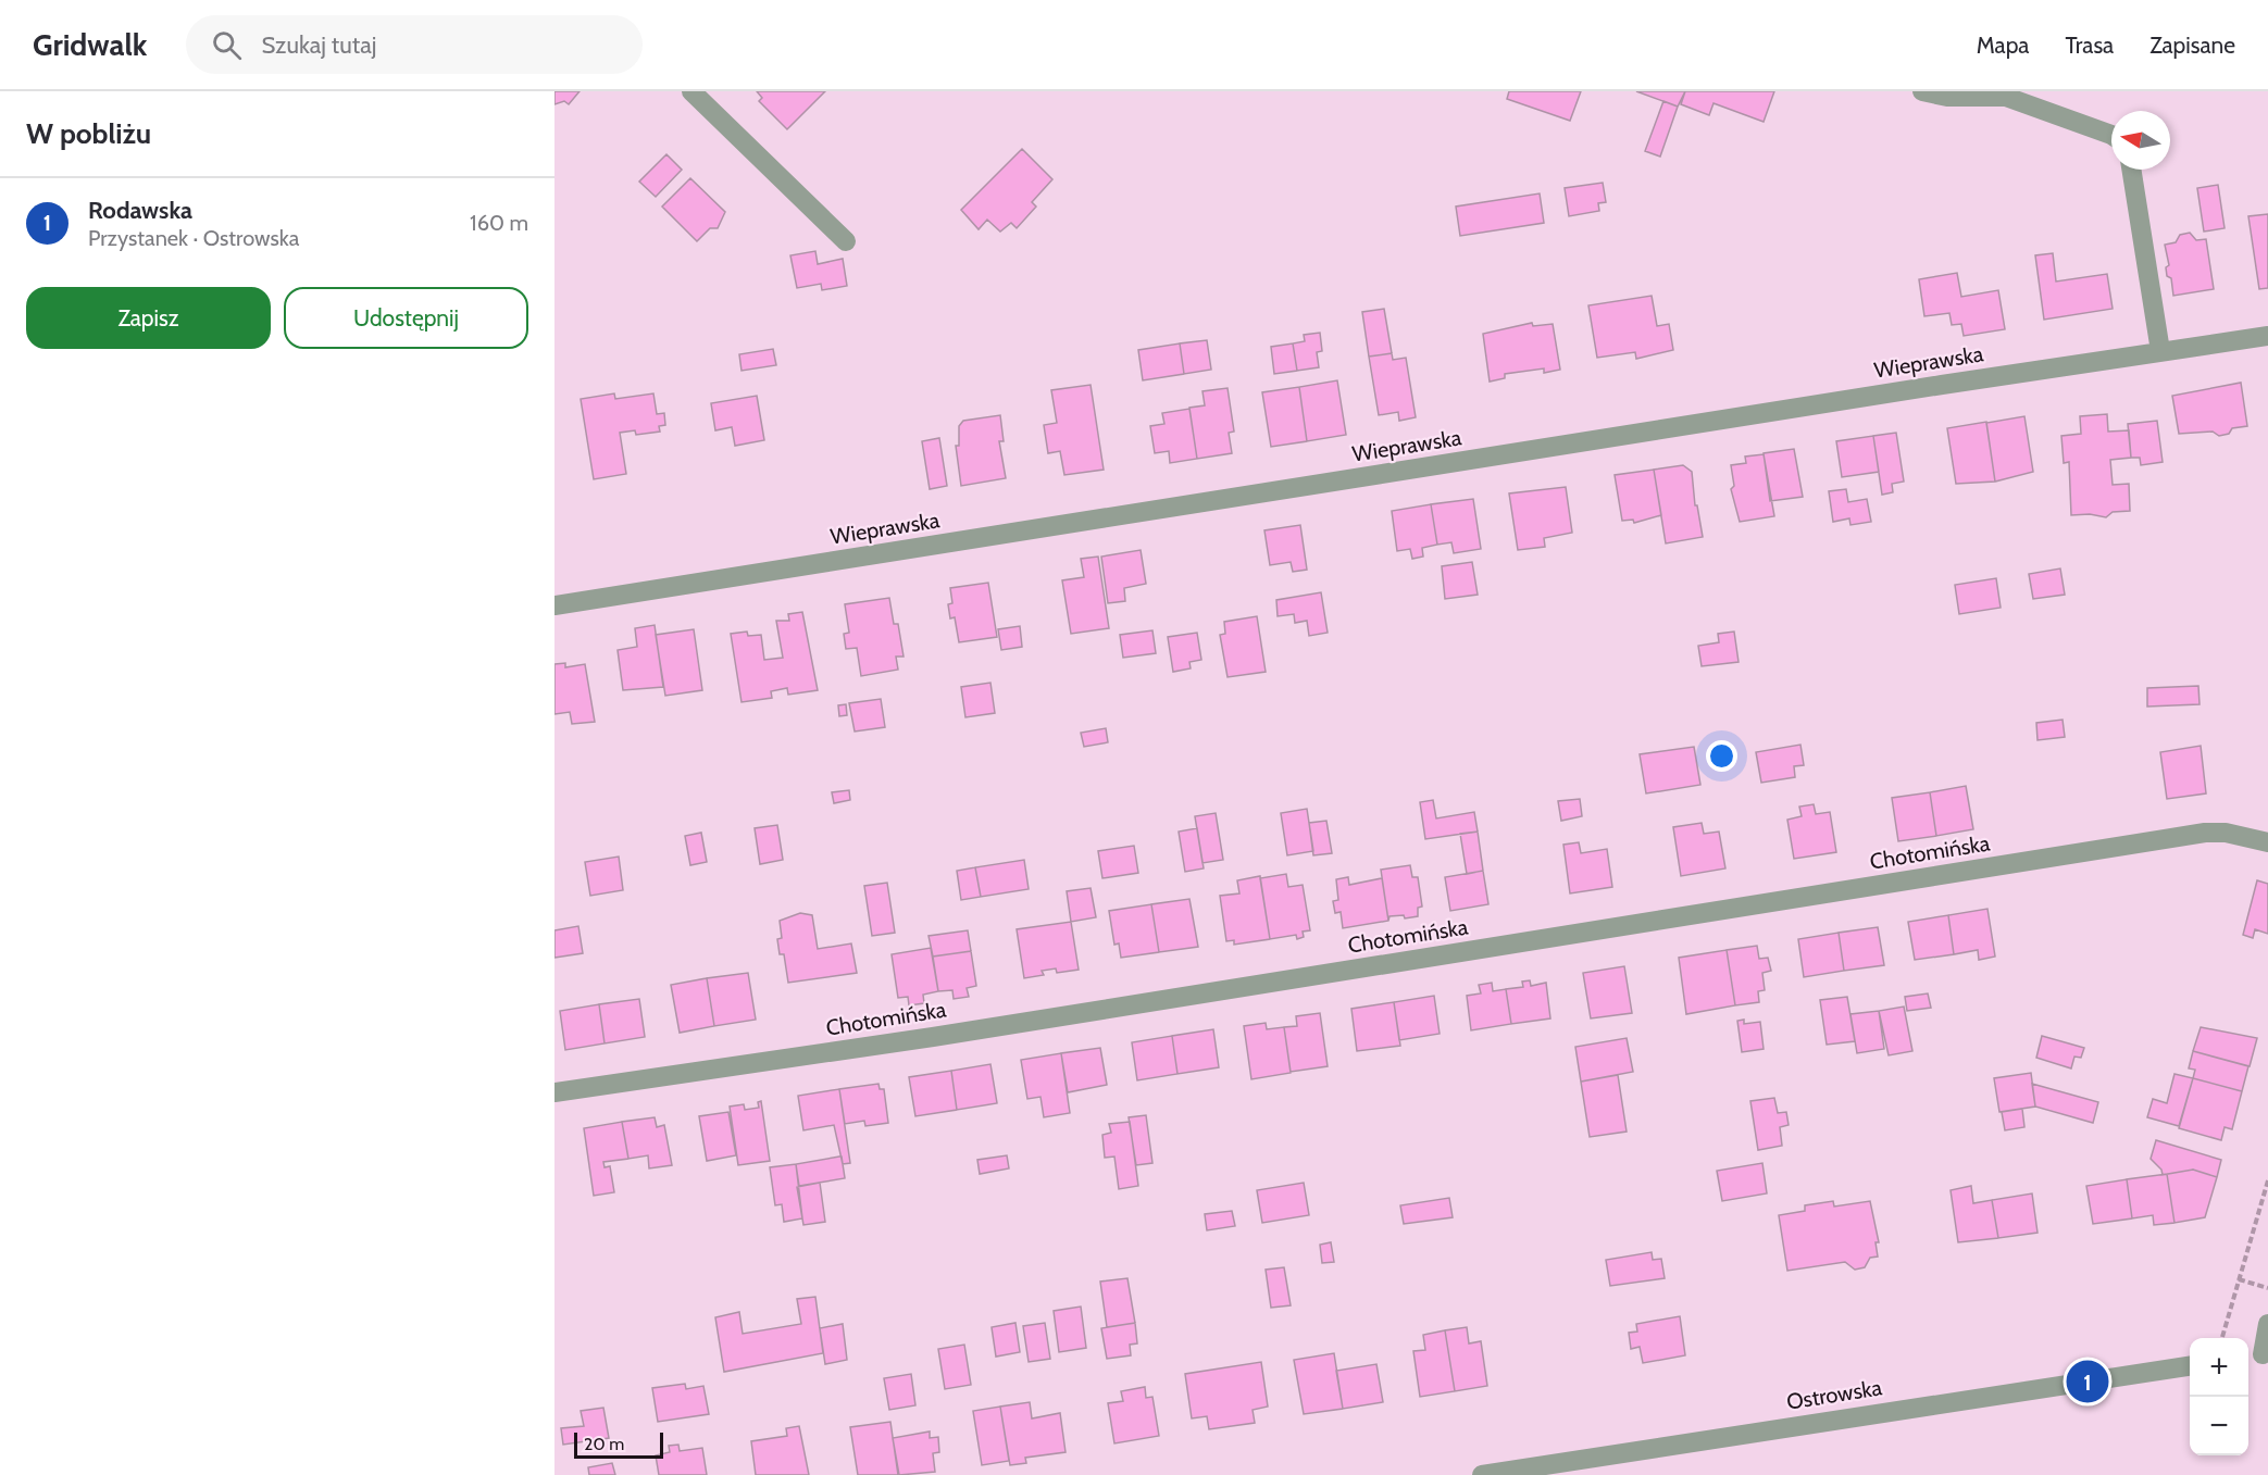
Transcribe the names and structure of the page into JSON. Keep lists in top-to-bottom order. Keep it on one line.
{"streets":{"street":["Wieprawska","Chotomińska","Ostrowska"]},"scale_bar":"20 m","north":"left","page":{"header":"Gridwalk","search":"Szukaj tutaj","nav":["Mapa","Trasa","Zapisane"],"heading":"W pobliżu","list":[{"mark":"1","name":"Rodawska","note":"Przystanek · Ostrowska","value":"160 m"}],"buttons":["Zapisz","Udostępnij"],"map_buttons":["+","−"],"pins":"1","scale":"20 m"}}
